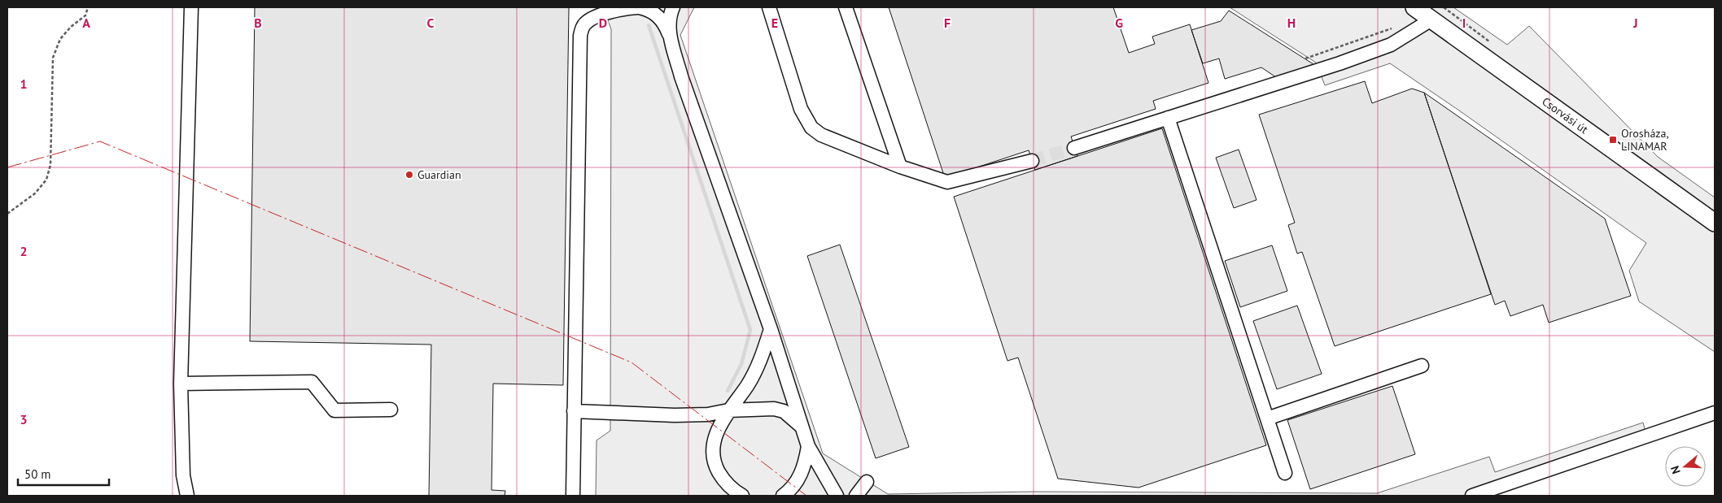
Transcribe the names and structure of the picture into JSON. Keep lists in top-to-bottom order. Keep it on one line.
{"streets":{"main road":["Csorvási út"]},"places":{"transit":["Orosháza, LINAMAR"],"other":["Guardian"]},"scale_bar":"50 m","north":"left","grid":{"columns":["A","B","C","D","E","F","G","H","I","J"],"rows":["1","2","3"]}}
